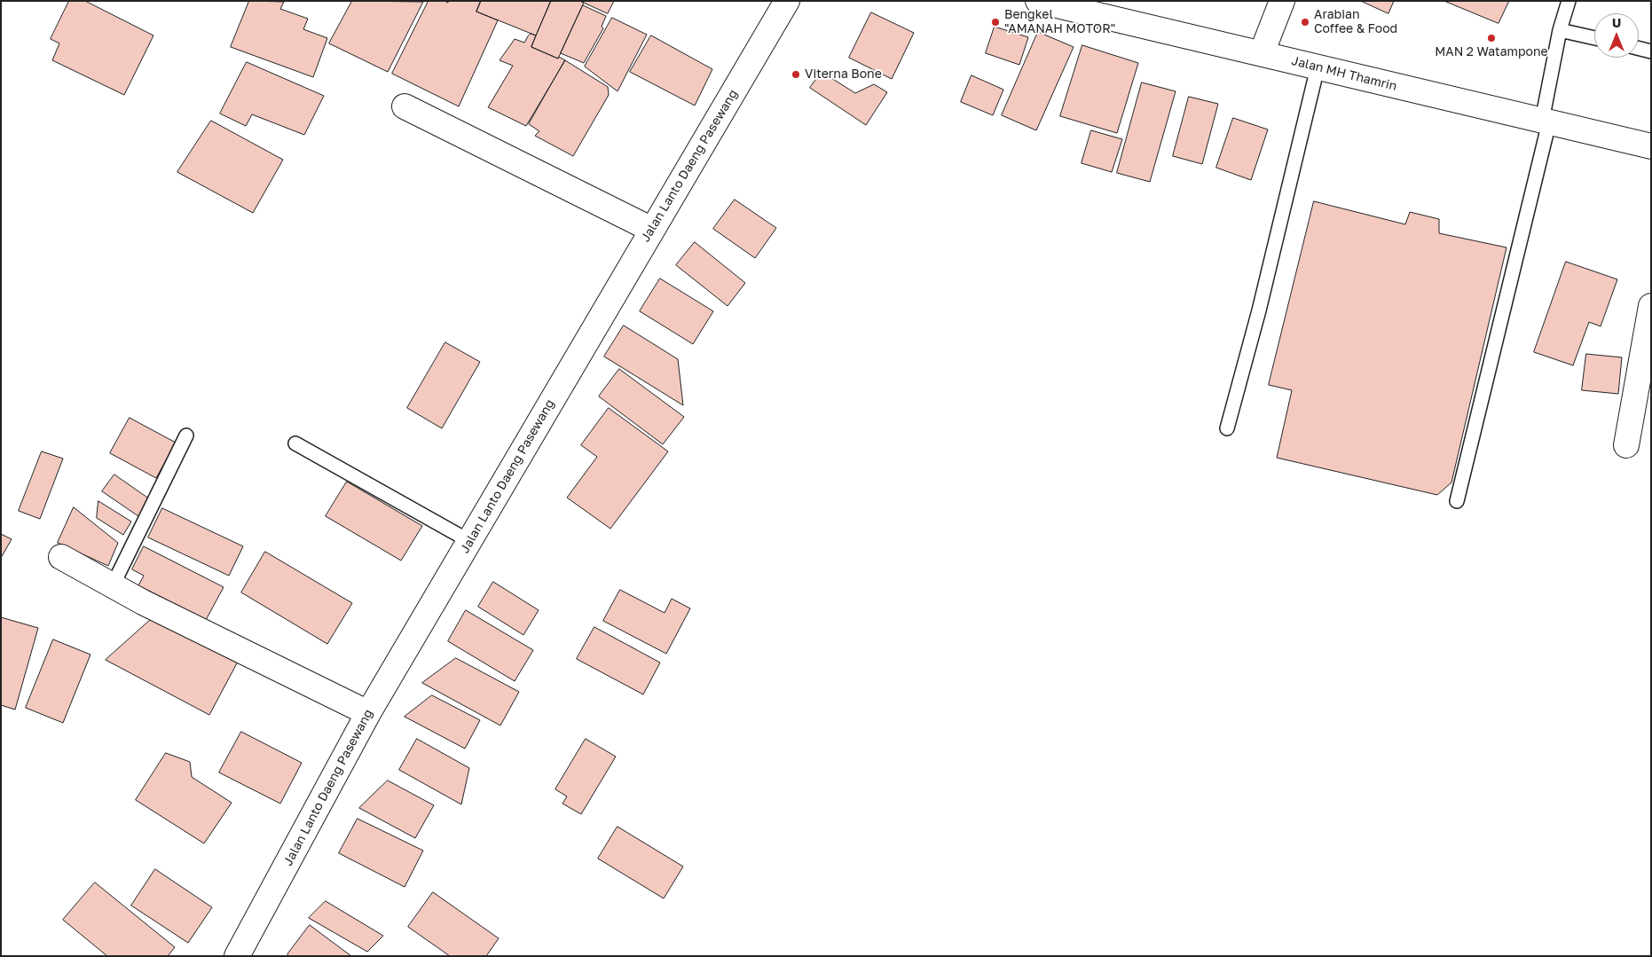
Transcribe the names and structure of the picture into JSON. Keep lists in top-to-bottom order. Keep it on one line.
{"streets":{"street":["Jalan MH Thamrin","Jalan Lanto Daeng Pasewang"]},"places":["Bengkel \"AMANAH MOTOR\"","Arabian Coffee & Food","MAN 2 Watampone","Viterna Bone"],"north":"top"}
